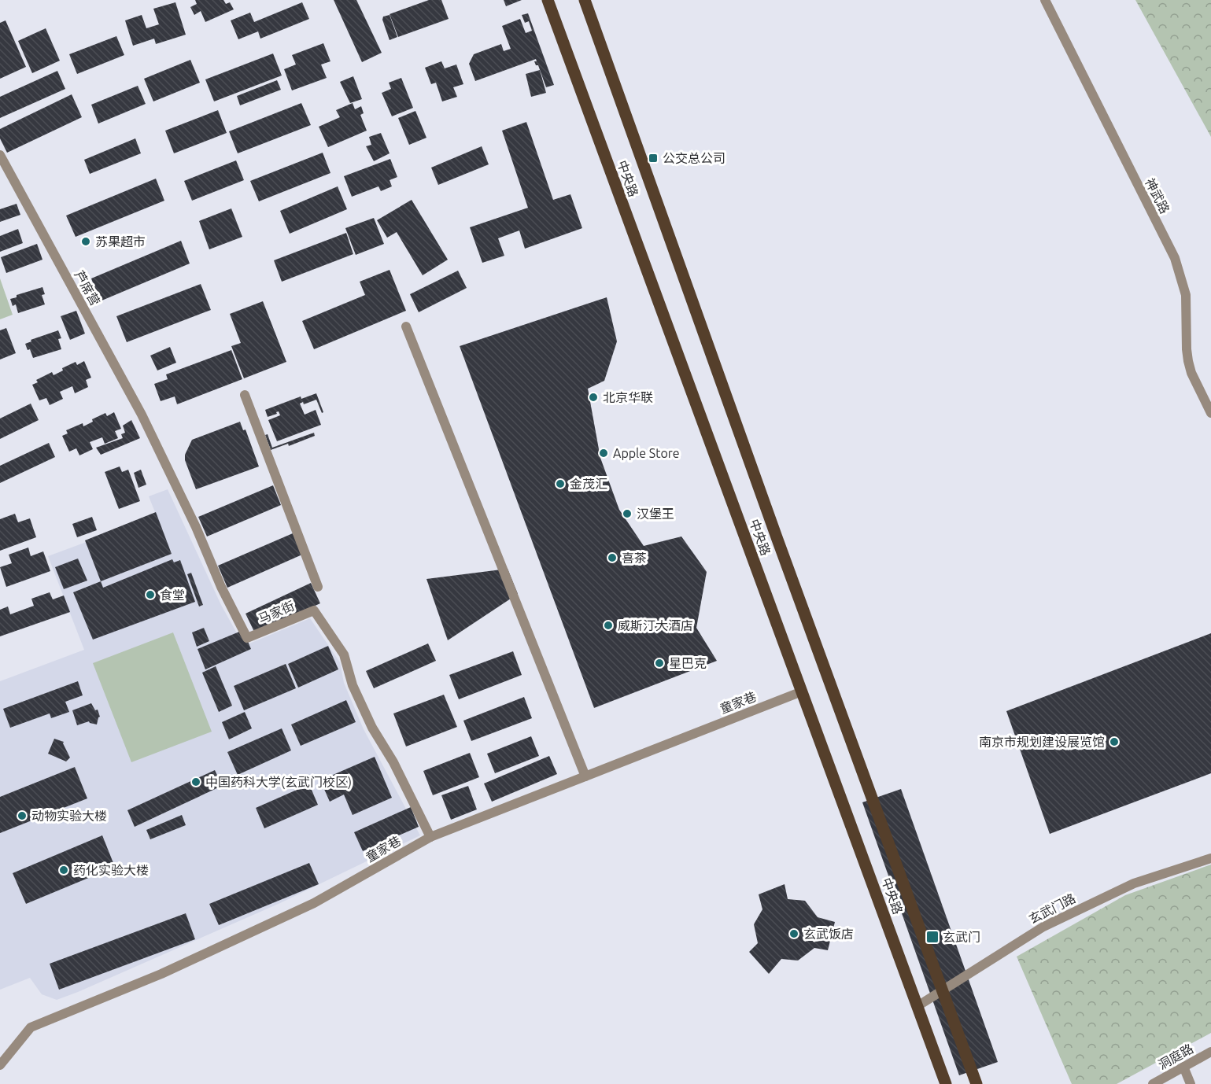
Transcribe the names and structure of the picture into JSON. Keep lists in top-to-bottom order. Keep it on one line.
{"streets":{"main road":["中央路"],"street":["神武路","芦席营","马家街","童家巷","玄武门路","洞庭路"]},"crossings":[["中央路","童家巷"],["中央路","玄武门路"],["芦席营","马家街"],["马家街","童家巷"]],"places":{"transit":["公交总公司","玄武门"],"other":["苏果超市","北京华联","Apple Store","金茂汇","汉堡王","喜茶","食堂","威斯汀大酒店","星巴克","南京市规划建设展览馆","中国药科大学(玄武门校区)","动物实验大楼","药化实验大楼","玄武饭店"]}}
